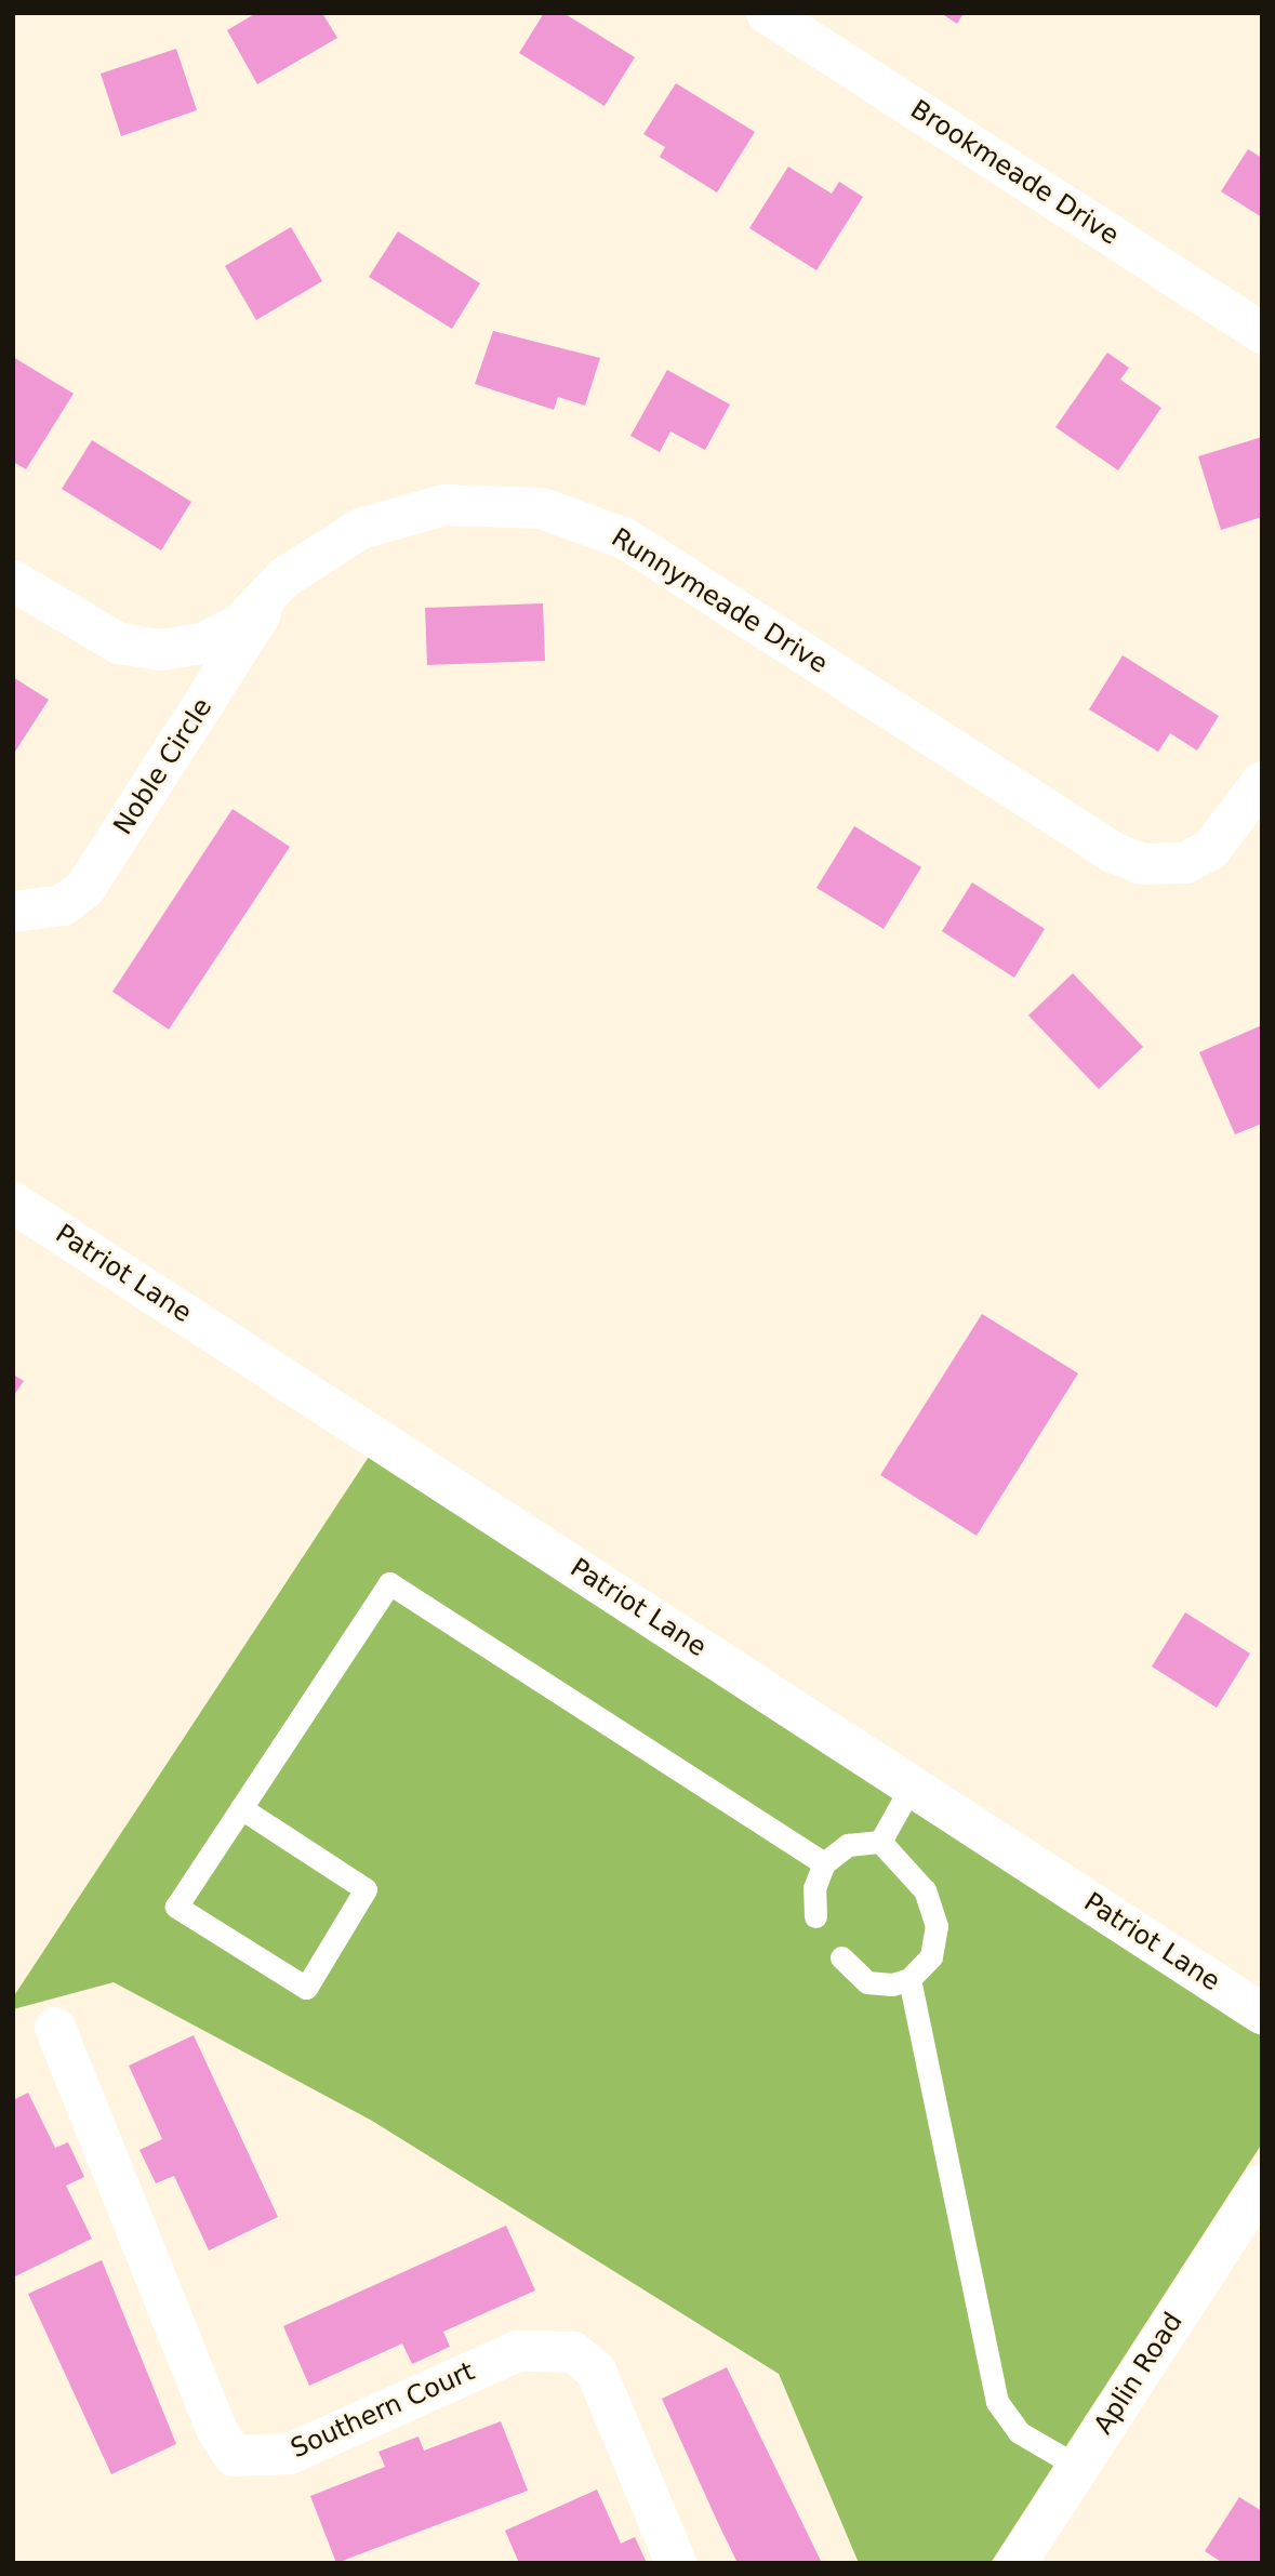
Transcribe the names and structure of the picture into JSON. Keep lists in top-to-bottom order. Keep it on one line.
{"streets":{"street":["Brookmeade Drive","Runnymeade Drive","Noble Circle","Patriot Lane","Aplin Road","Southern Court"]},"crossings":[["Runnymeade Drive","Noble Circle"]]}
